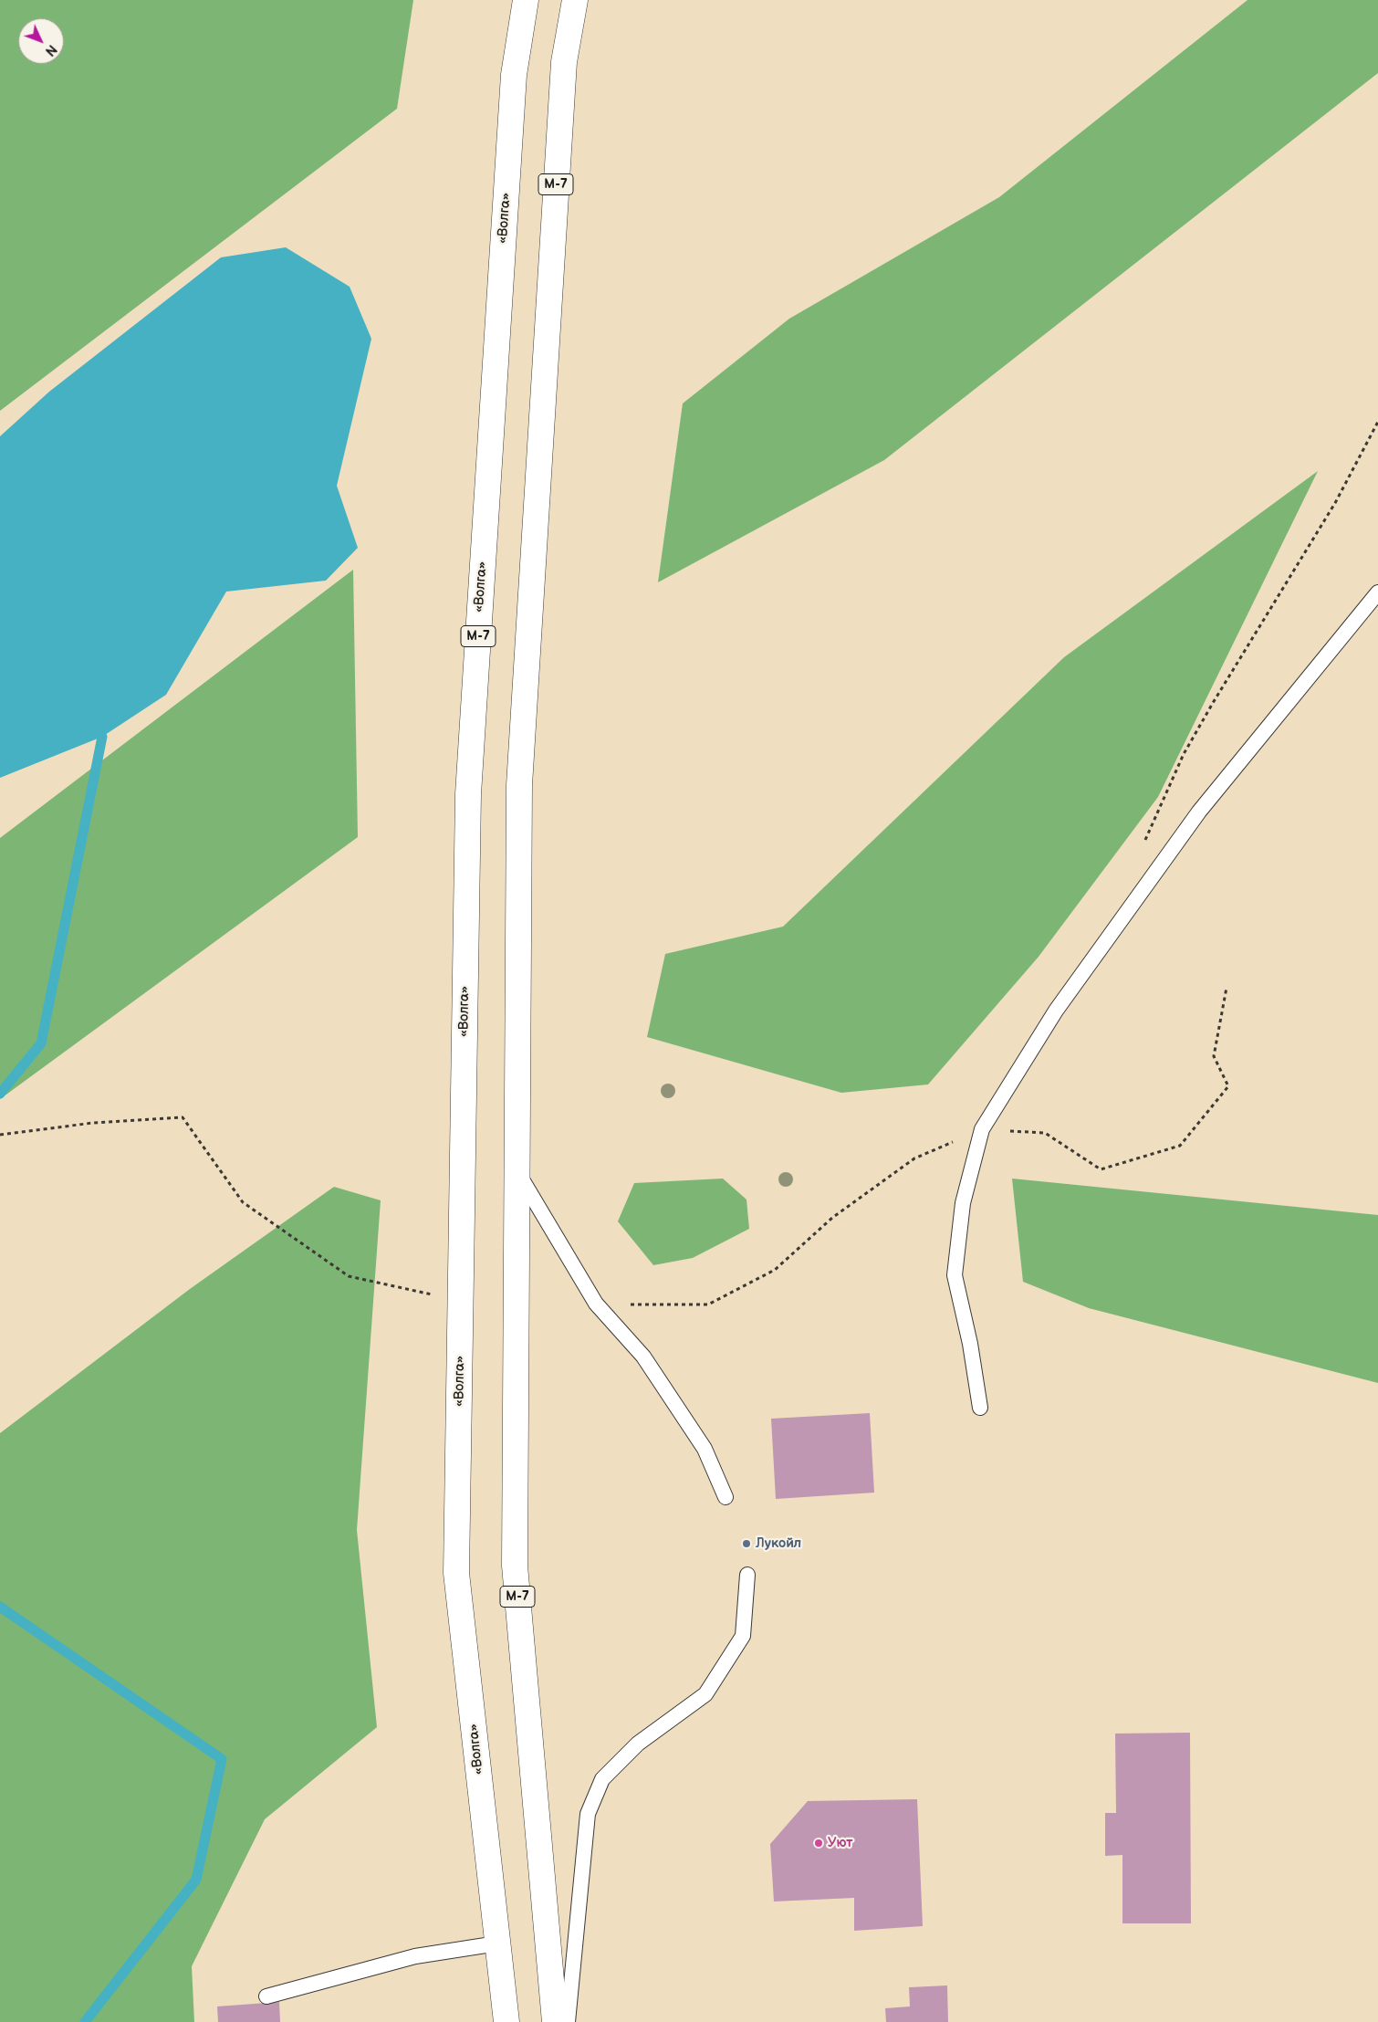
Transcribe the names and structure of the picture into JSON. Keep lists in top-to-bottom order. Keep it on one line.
{"streets":{"highway":["М-7","«Волга»"]},"places":["Лукойл","Уют"],"north":"bottom right"}
